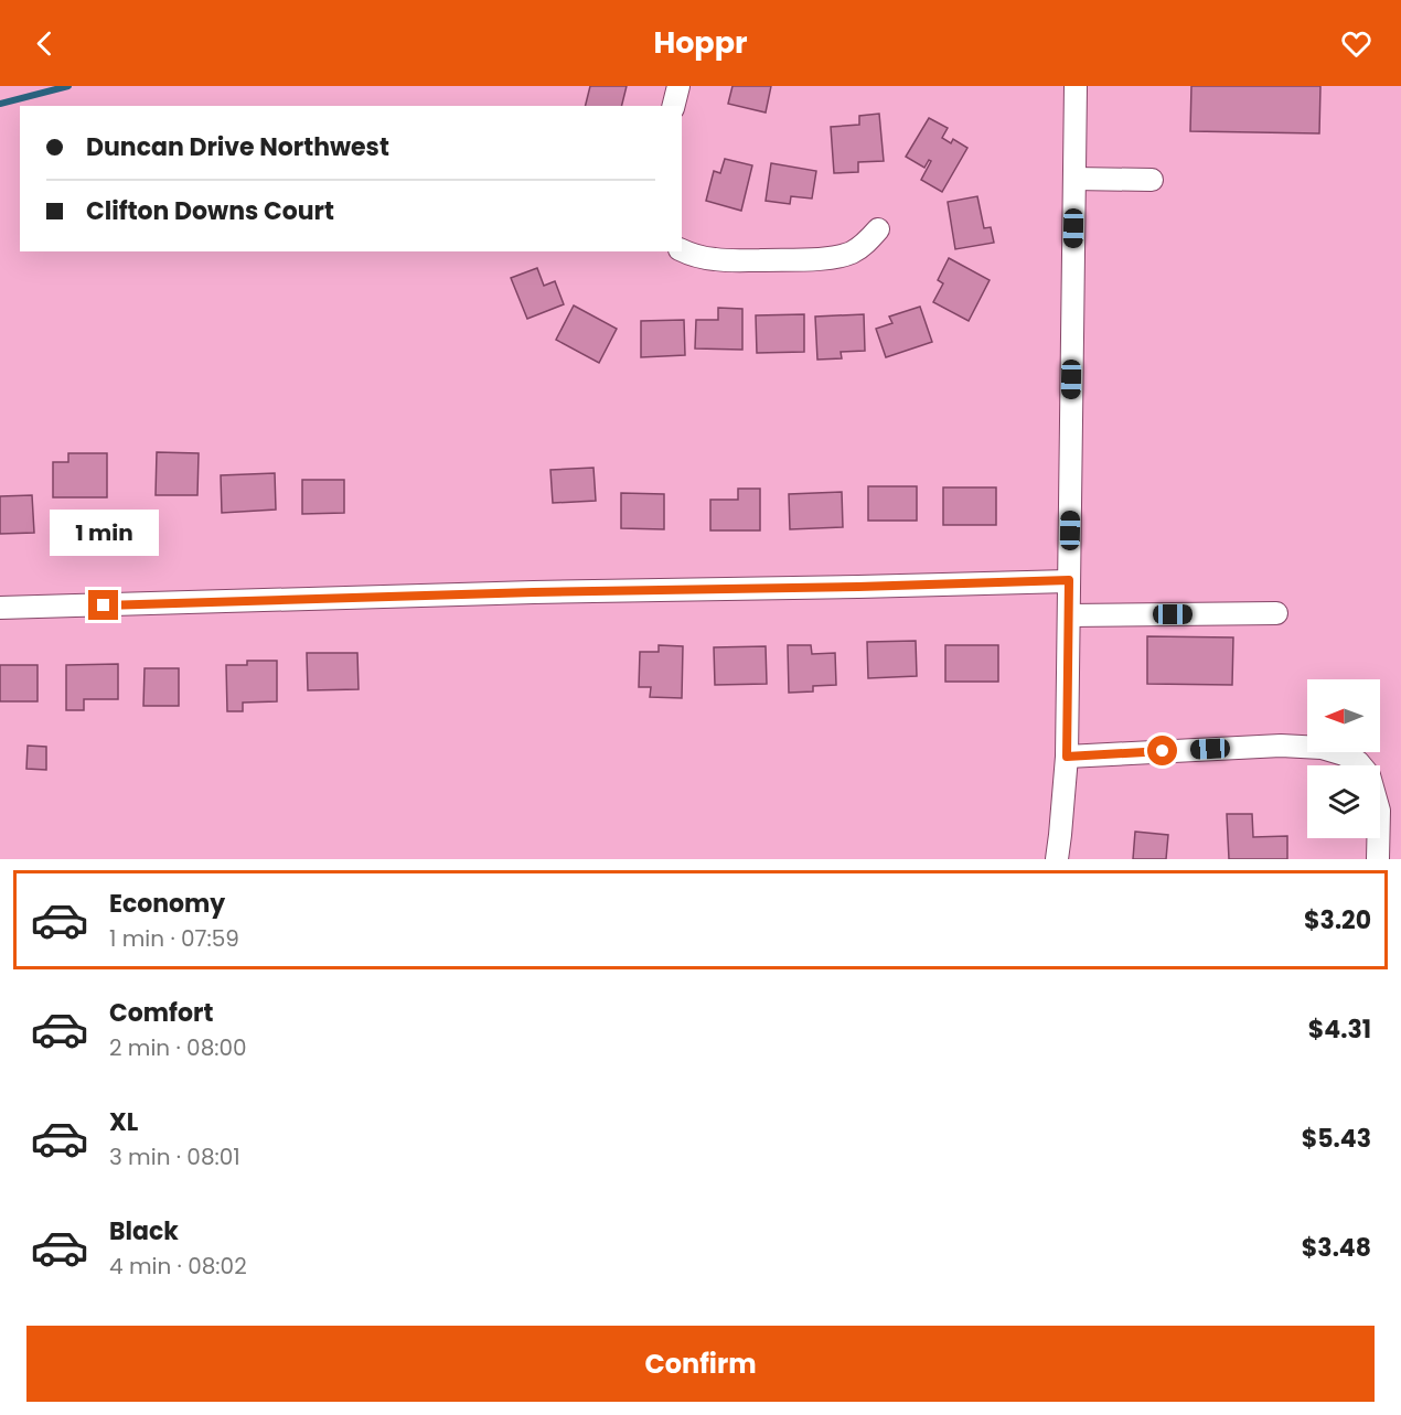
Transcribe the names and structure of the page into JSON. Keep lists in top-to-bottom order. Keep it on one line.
{"north":"left","page":{"header":"Hoppr","banner":["Duncan Drive Northwest","Clifton Downs Court"],"bubble":"1 min","list":[{"name":"Economy","note":"1 min · 07:59","value":"$3.20"},{"name":"Comfort","note":"2 min · 08:00","value":"$4.31"},{"name":"XL","note":"3 min · 08:01","value":"$5.43"},{"name":"Black","note":"4 min · 08:02","value":"$3.48"}],"buttons":"Confirm"}}
